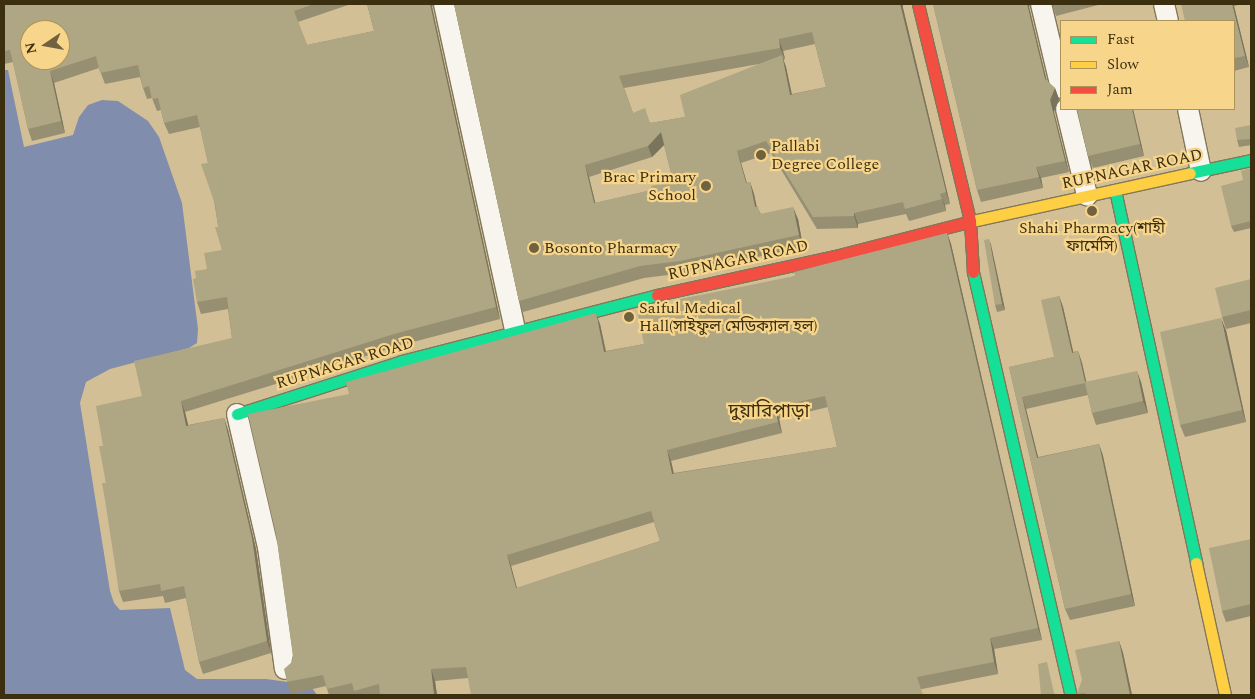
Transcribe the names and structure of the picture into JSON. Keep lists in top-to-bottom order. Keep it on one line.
{"streets":{"street":["RUPNAGAR ROAD"]},"districts":["দুয়ারিপাড়া"],"places":["Pallabi Degree College","Brac Primary School","Shahi Pharmacy(শাহী ফার্মেসি)","Bosonto Pharmacy","Saiful Medical Hall(সাইফুল মেডিক্যাল হল)"],"legend":["Fast","Slow","Jam"],"north":"left"}
